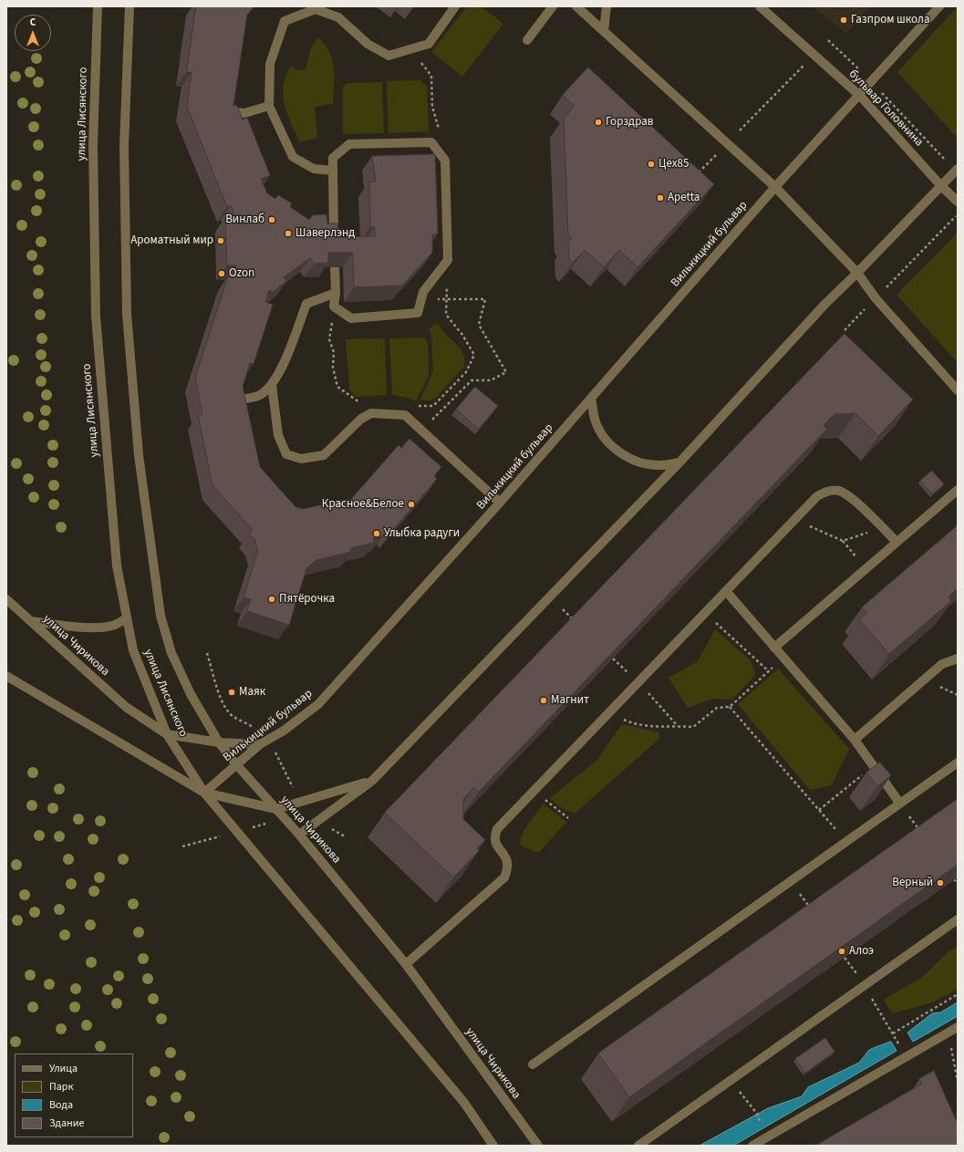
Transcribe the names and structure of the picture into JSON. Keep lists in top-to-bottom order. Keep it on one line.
{"streets":{"street":["бульвар Головнина","улица Лисянского","Вилькицкий бульвар","улица Чирикова"]},"crossings":[["бульвар Головнина","Вилькицкий бульвар"],["улица Лисянского","Вилькицкий бульвар"],["улица Лисянского","улица Чирикова"],["Вилькицкий бульвар","улица Чирикова"]],"places":["Газпром школа","Горздрав","Цех85","Apetta","Винлаб","Шаверлэнд","Ароматный мир","Ozon","Красное&Белое","Улыбка радуги","Пятёрочка","Маяк","Магнит","Верный","Алоэ"],"legend":["Улица","Парк","Вода","Здание"],"north":"top"}
